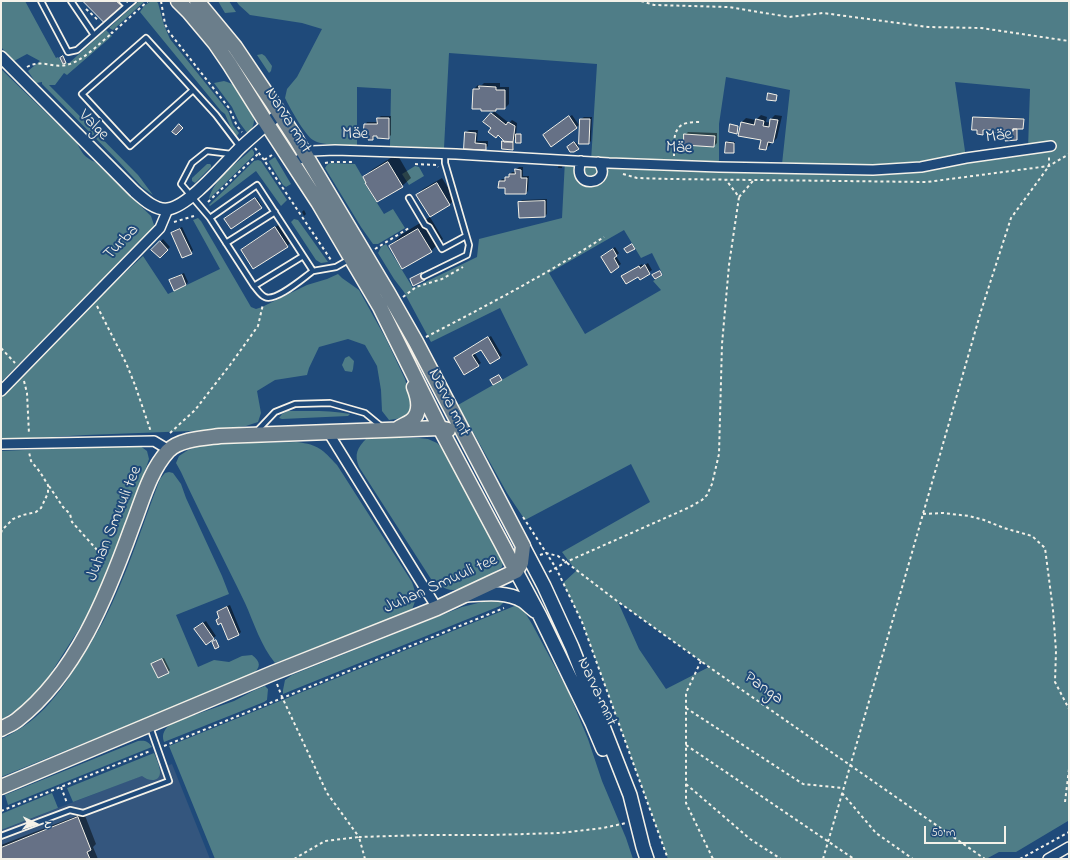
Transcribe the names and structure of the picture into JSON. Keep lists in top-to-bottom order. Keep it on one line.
{"streets":{"main road":["Narva mnt","Juhan Smuuli tee"],"street":["Valge","Mäe","Turba"],"path":["Panga"]},"crossings":[["Narva mnt","Mäe"],["Narva mnt","Juhan Smuuli tee"],["Narva mnt","Panga"],["Valge","Turba"]],"scale_bar":"50 m","north":"right"}
